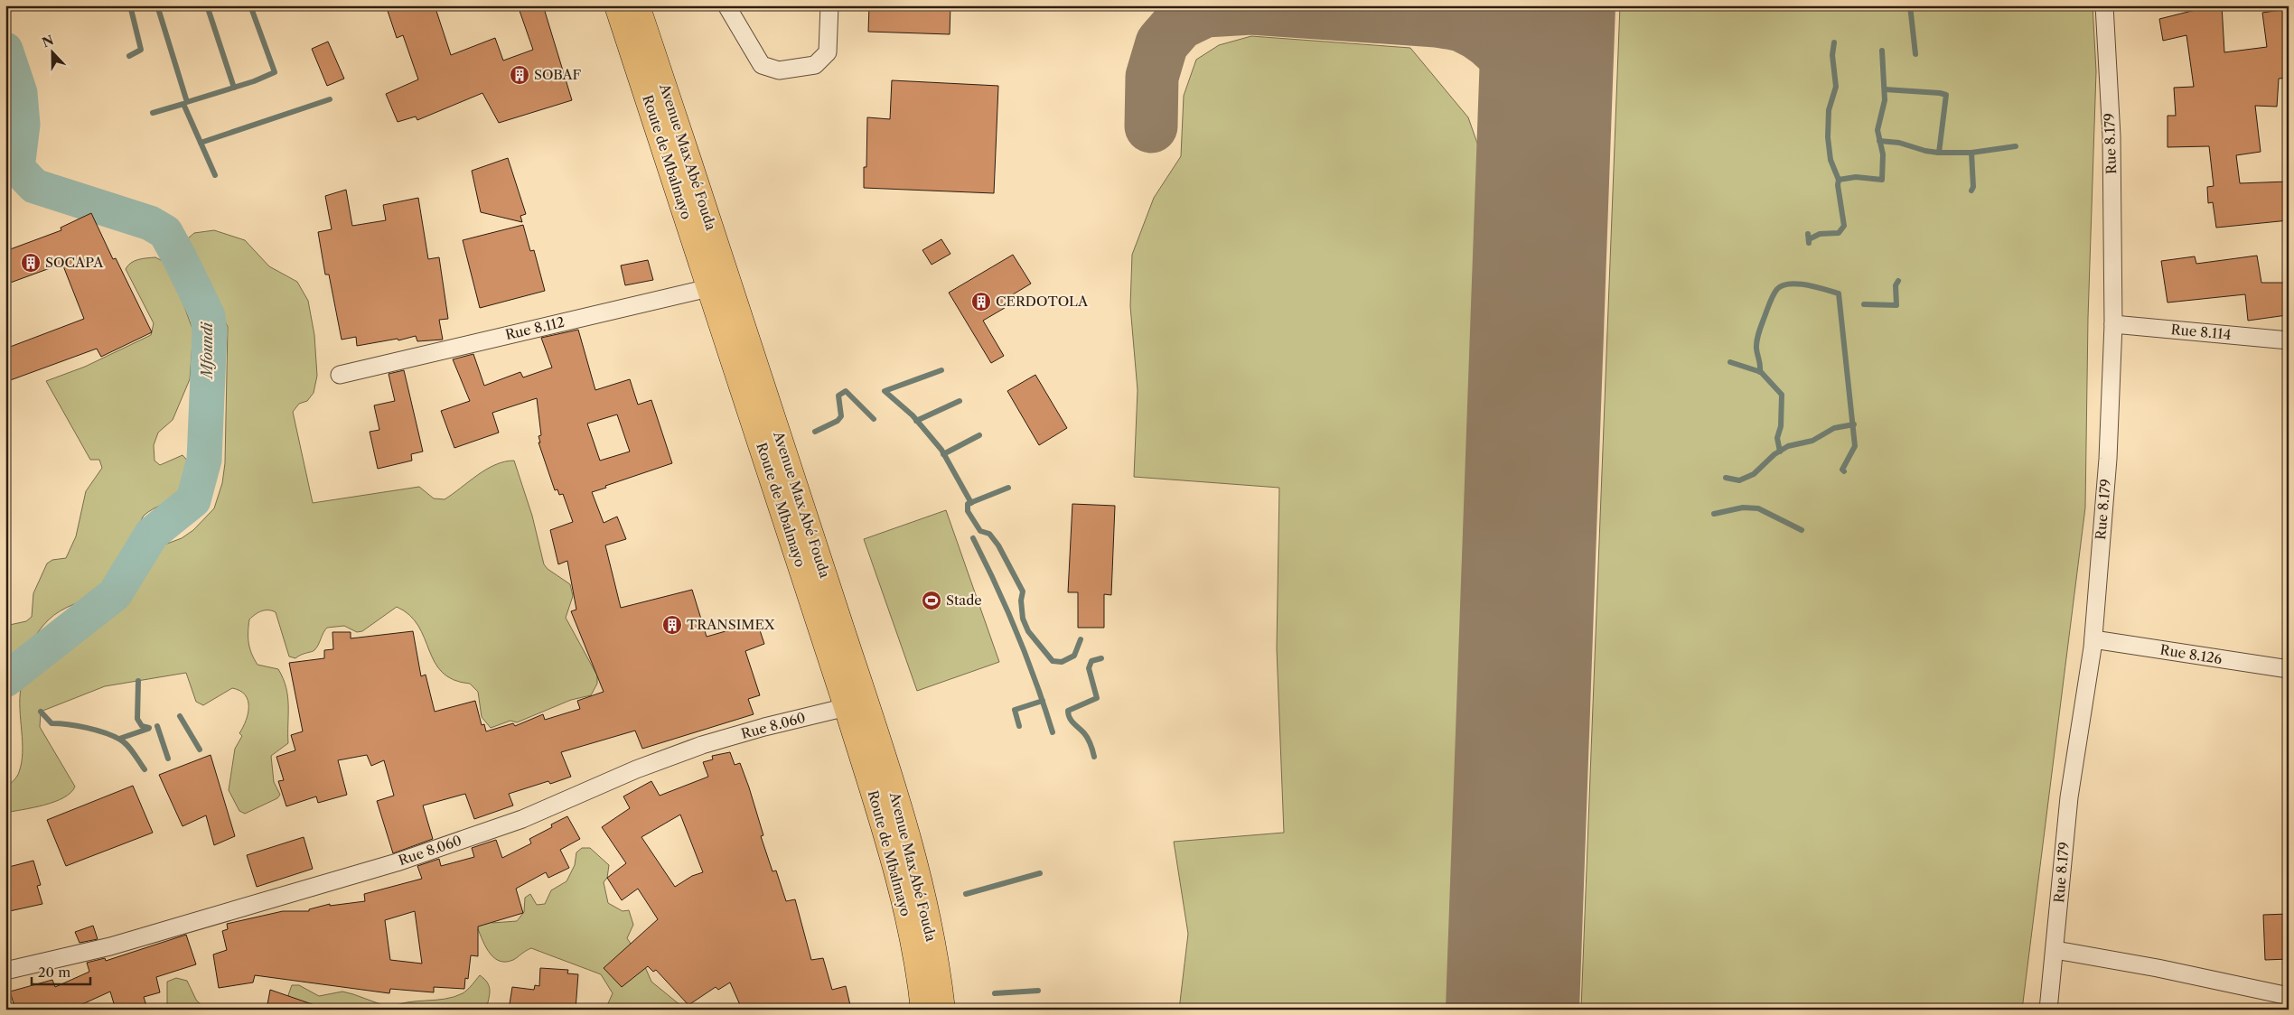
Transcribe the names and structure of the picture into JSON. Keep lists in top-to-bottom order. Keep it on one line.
{"streets":{"highway":["Route de Mbalmayo","Avenue Max Abé Fouda"],"street":["Rue 8.179","Rue 8.112","Rue 8.114","Rue 8.126","Rue 8.060"]},"crossings":[["Rue 8.179","Rue 8.114"],["Rue 8.179","Rue 8.126"],["Route de Mbalmayo","Avenue Max Abé Fouda"],["Route de Mbalmayo","Rue 8.112"],["Route de Mbalmayo","Rue 8.060"],["Avenue Max Abé Fouda","Rue 8.112"]],"water":["Mfoundi"],"places":{"building":["SOBAF","SOCAPA","CERDOTOLA","TRANSIMEX"],"sports":["Stade"]},"scale_bar":"20 m","north":"top"}
